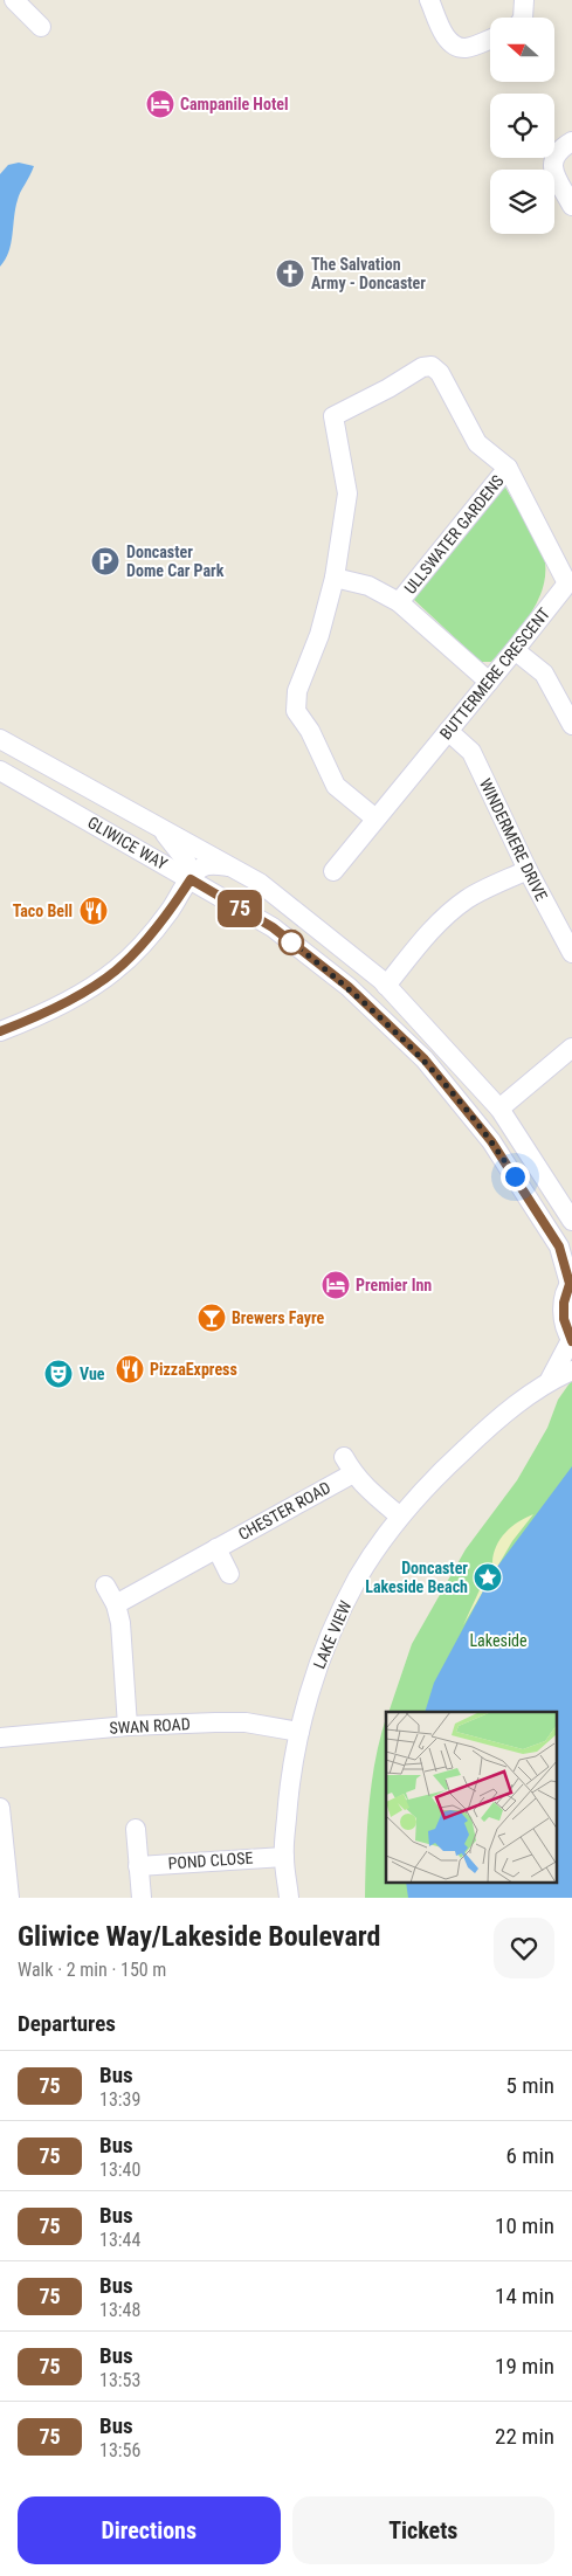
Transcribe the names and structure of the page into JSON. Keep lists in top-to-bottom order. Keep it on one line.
{"streets":{"street":["ULLSWATER GARDENS","BUTTERMERE CRESCENT","WINDERMERE DRIVE","GLIWICE WAY","CHESTER ROAD","LAKE VIEW","SWAN ROAD","POND CLOSE"]},"crossings":[["ULLSWATER GARDENS","BUTTERMERE CRESCENT"],["BUTTERMERE CRESCENT","WINDERMERE DRIVE"],["CHESTER ROAD","LAKE VIEW"],["LAKE VIEW","SWAN ROAD"],["LAKE VIEW","POND CLOSE"]],"parks":["Lakeside"],"places":{"hotel":["Campanile Hotel","Premier Inn"],"church":["The Salvation Army - Doncaster"],"parking":["Doncaster Dome Car Park"],"restaurant":["Taco Bell","PizzaExpress"],"bar":["Brewers Fayre"],"theatre":["Vue"],"place":["Doncaster Lakeside Beach"]},"lines":["bus line 75"],"north":"left","page":{"on_map":"75","heading":[["Gliwice Way/Lakeside Boulevard","Walk · 2 min · 150 m"],"Departures"],"list":[{"mark":"75","name":"Bus","note":"13:39","value":"5 min"},{"mark":"75","name":"Bus","note":"13:40","value":"6 min"},{"mark":"75","name":"Bus","note":"13:44","value":"10 min"},{"mark":"75","name":"Bus","note":"13:48","value":"14 min"},{"mark":"75","name":"Bus","note":"13:53","value":"19 min"},{"mark":"75","name":"Bus","note":"13:56","value":"22 min"}],"buttons":["Directions","Tickets"]}}
